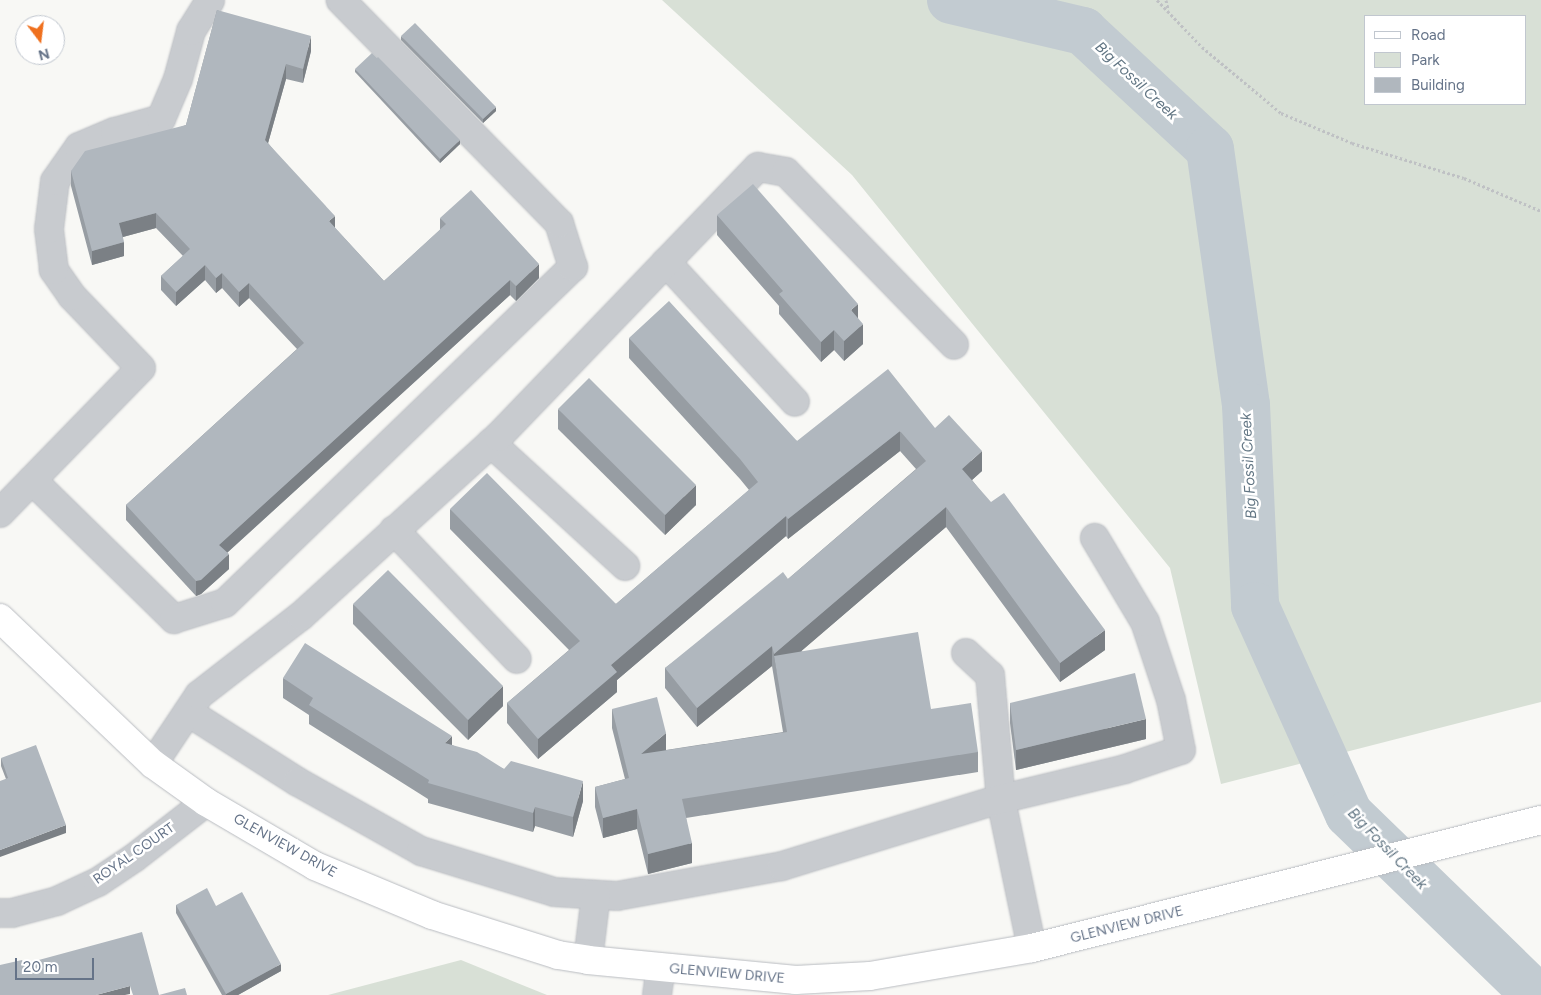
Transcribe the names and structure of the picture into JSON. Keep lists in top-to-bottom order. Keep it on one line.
{"streets":{"main road":["GLENVIEW DRIVE"],"street":["ROYAL COURT"]},"crossings":[["GLENVIEW DRIVE","ROYAL COURT"]],"water":["Big Fossil Creek"],"legend":["Road","Park","Building"],"scale_bar":"20 m","north":"bottom"}
